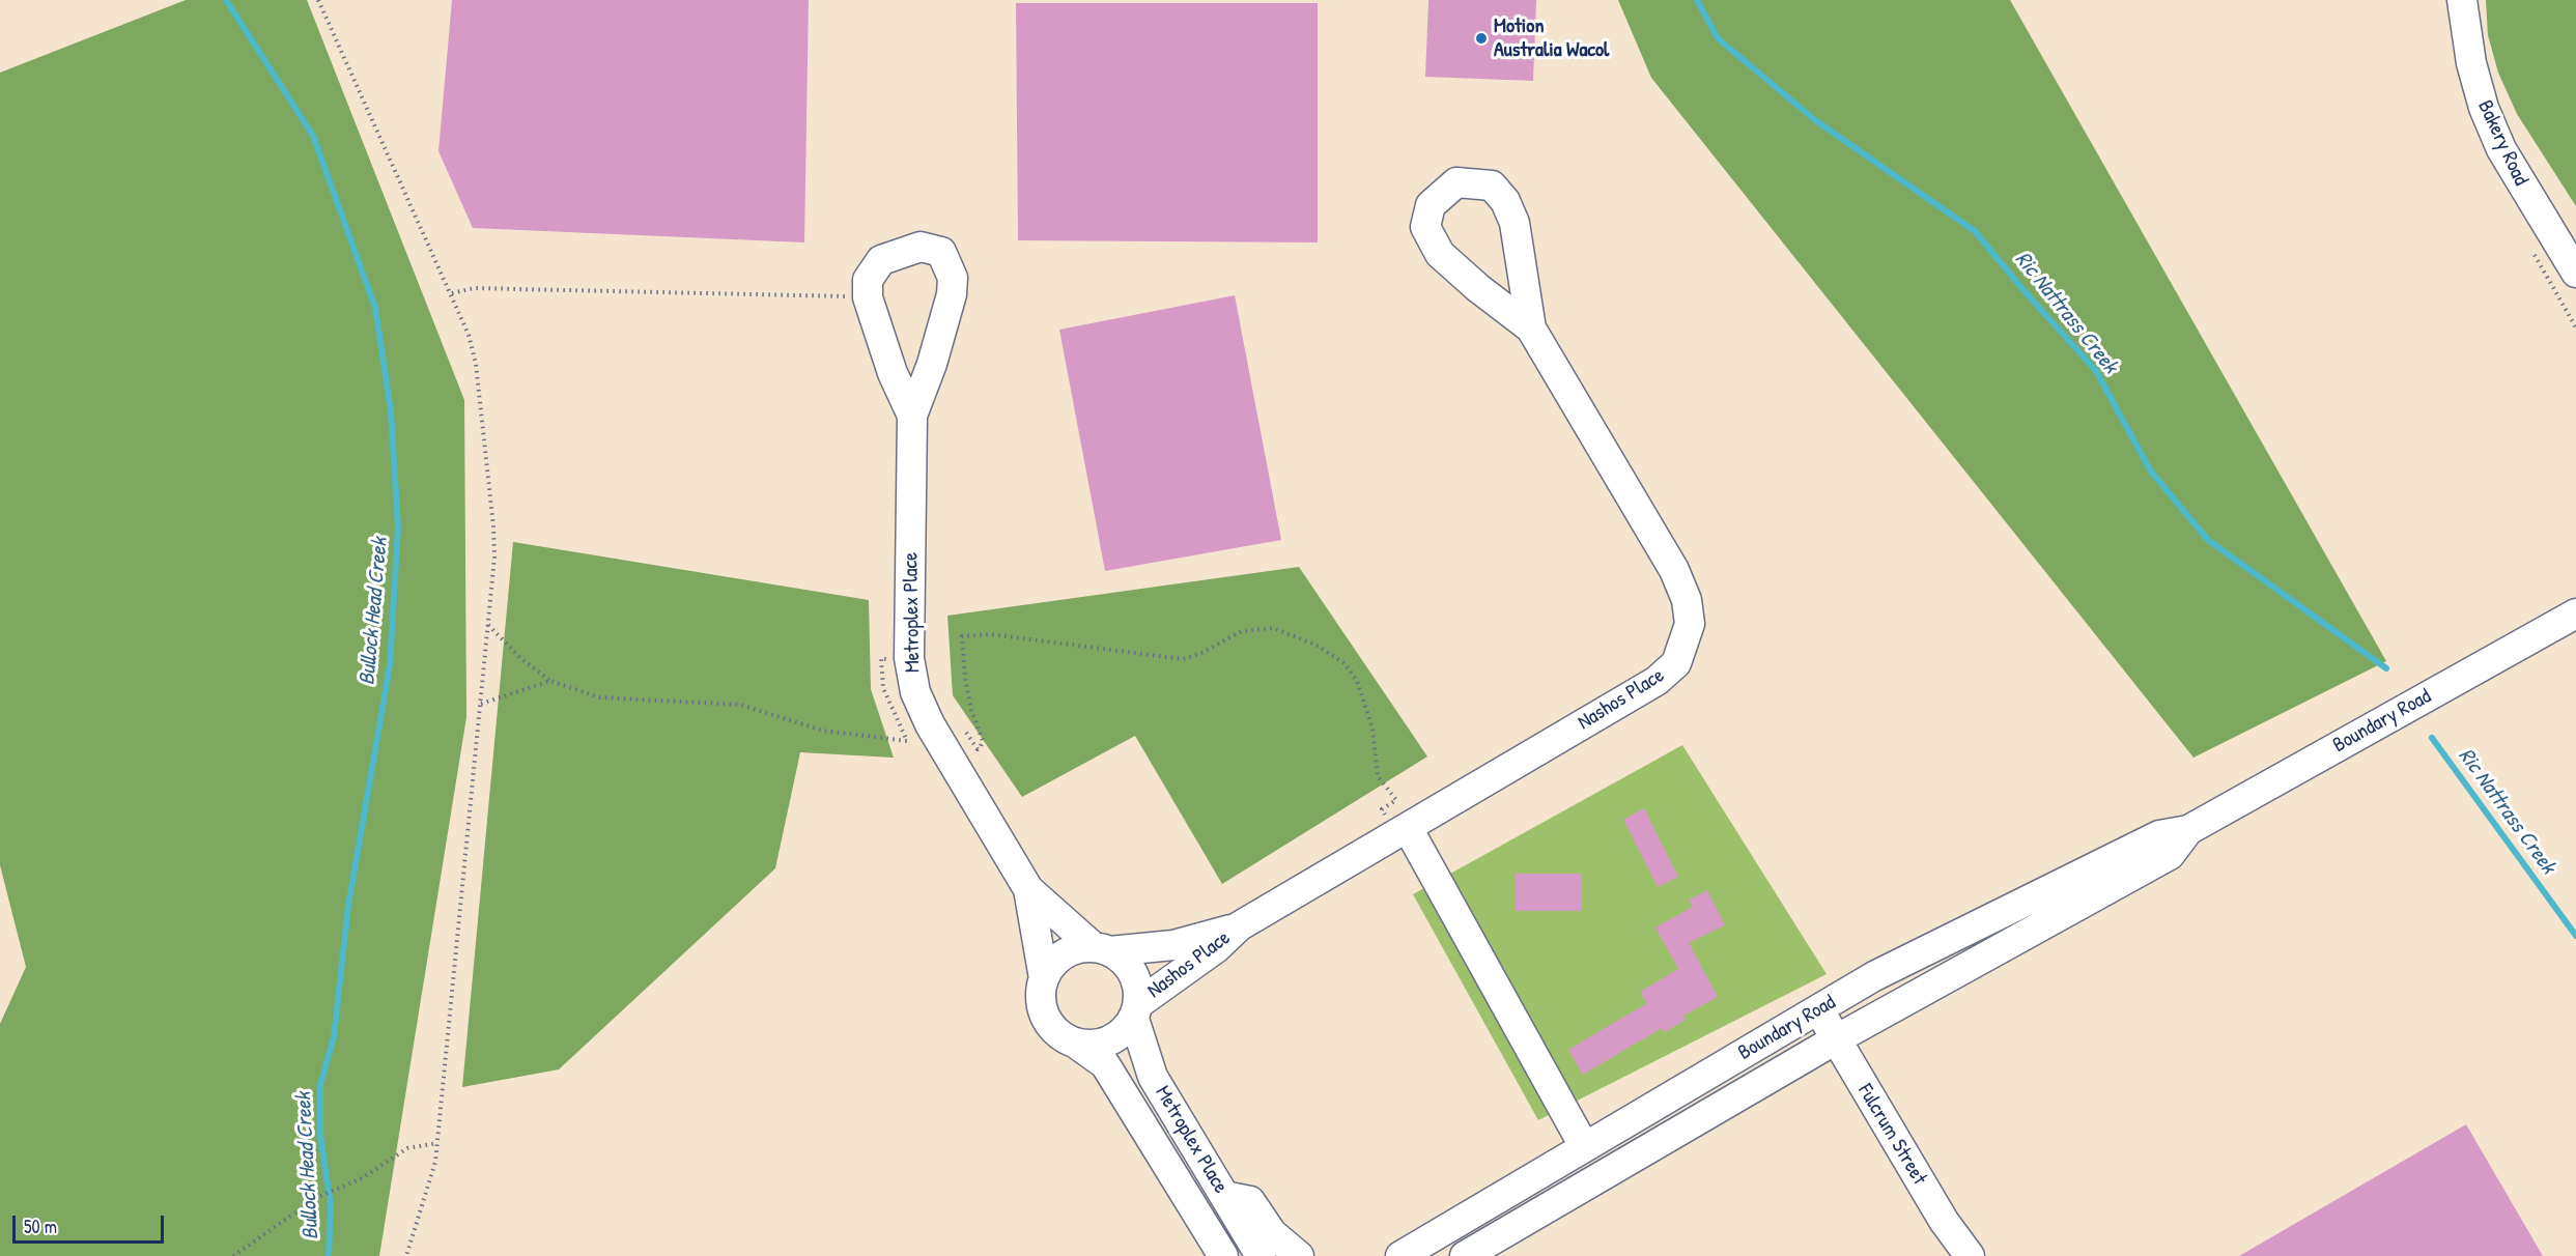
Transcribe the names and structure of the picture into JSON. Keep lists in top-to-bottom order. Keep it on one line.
{"streets":{"street":["Bakery Road","Metroplex Place","Nashos Place","Boundary Road","Fulcrum Street"]},"crossings":[["Metroplex Place","Nashos Place"],["Boundary Road","Fulcrum Street"]],"water":["Ric Nattrass Creek","Bullock Head Creek"],"places":["Motion Australia Wacol"],"scale_bar":"50 m"}
